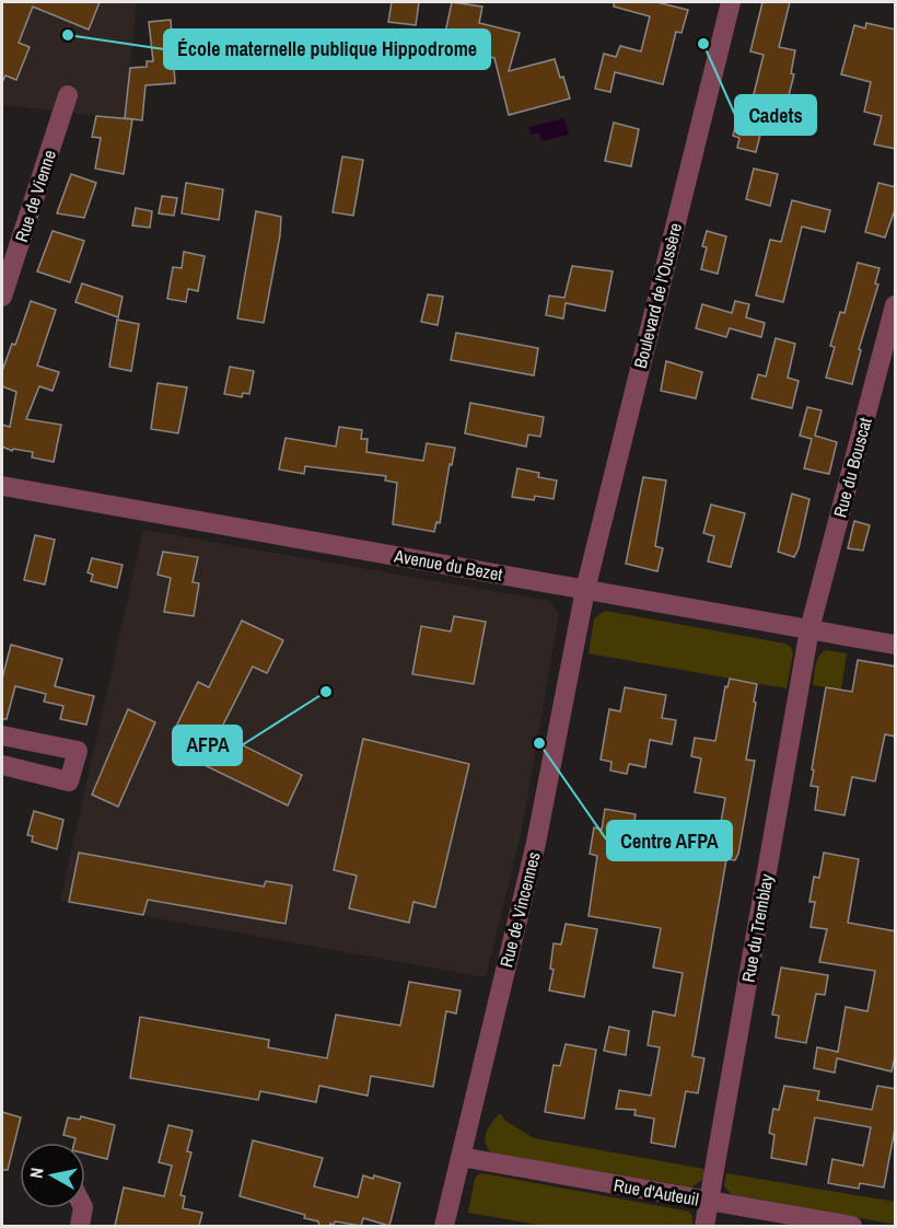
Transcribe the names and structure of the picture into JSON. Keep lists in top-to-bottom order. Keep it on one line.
{"streets":{"street":["Rue de Vienne","Boulevard de l'Oussère","Rue du Bouscat","Avenue du Bezet","Rue de Vincennes","Rue du Tremblay","Rue d'Auteuil"]},"crossings":[["Boulevard de l'Oussère","Avenue du Bezet"],["Boulevard de l'Oussère","Rue de Vincennes"],["Rue du Bouscat","Avenue du Bezet"],["Rue du Bouscat","Rue du Tremblay"],["Avenue du Bezet","Rue de Vincennes"],["Avenue du Bezet","Rue du Tremblay"],["Rue de Vincennes","Rue d'Auteuil"],["Rue du Tremblay","Rue d'Auteuil"]],"places":["École maternelle publique Hippodrome","Cadets","AFPA","Centre AFPA"],"north":"left"}
